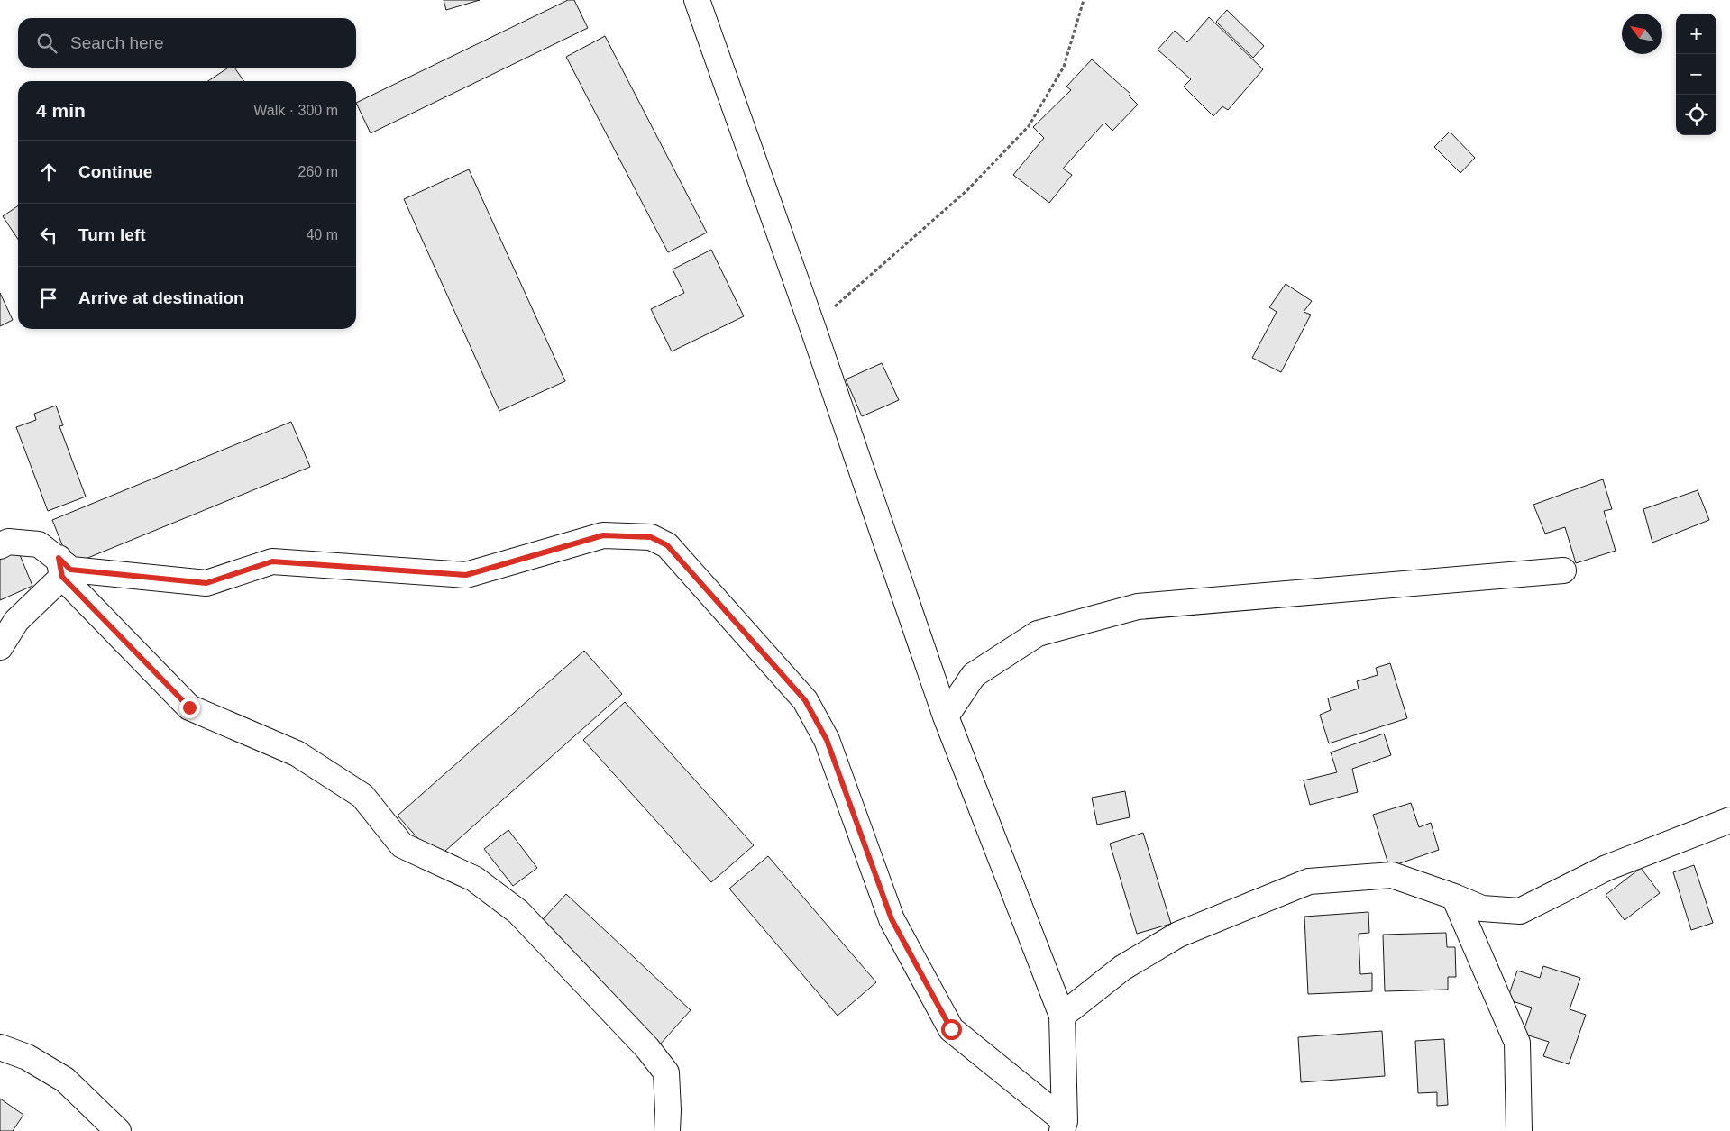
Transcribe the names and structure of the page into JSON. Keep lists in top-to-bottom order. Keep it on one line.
{"north":"top left","page":{"map_buttons":["+","−"],"search":"Search here","heading":["4 min","Walk · 300 m"],"list":[["Continue","260 m"],["Turn left","40 m"],"Arrive at destination"]}}
